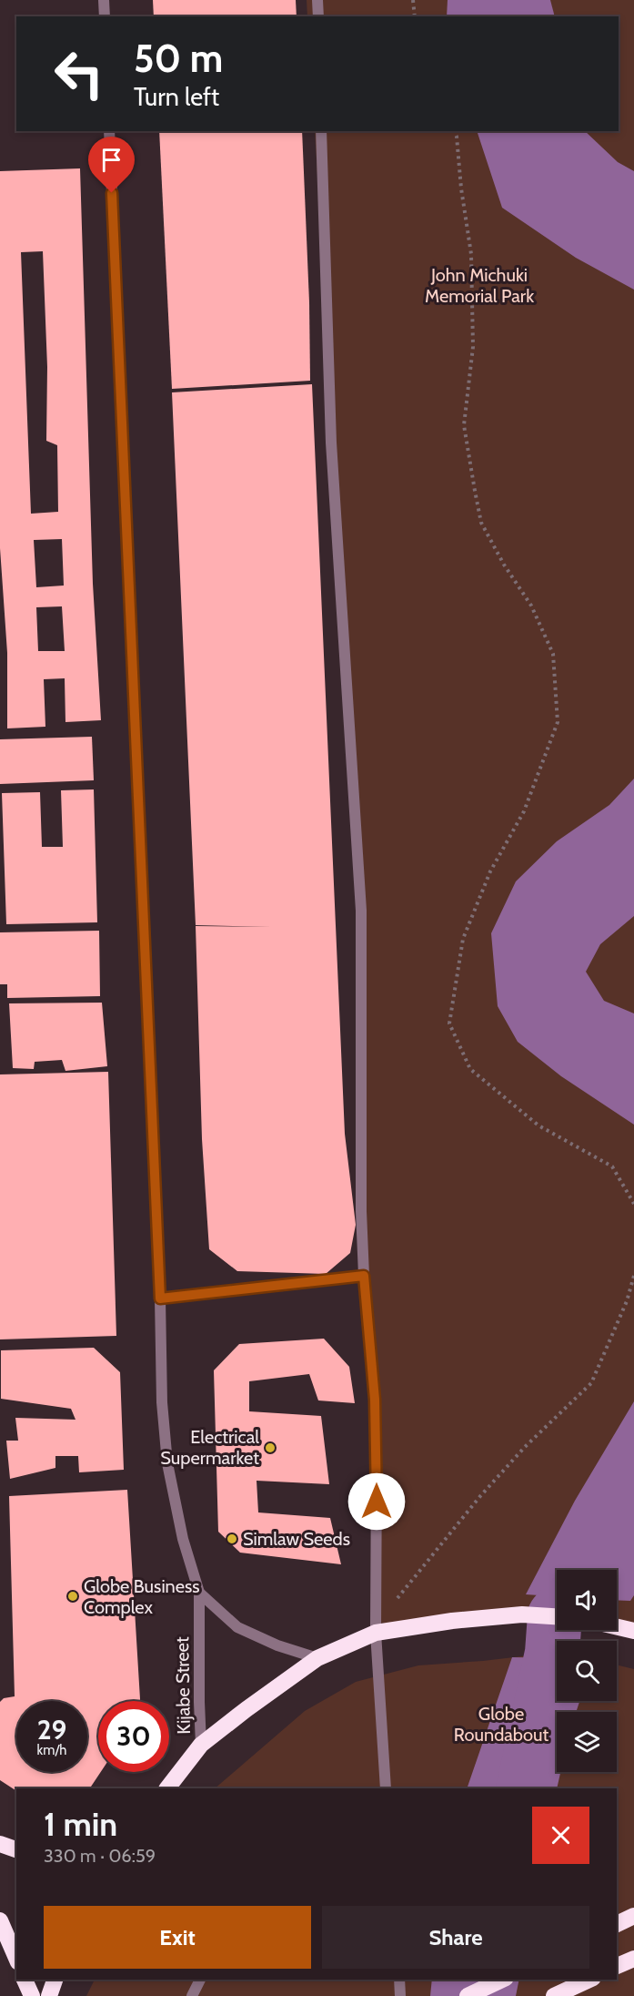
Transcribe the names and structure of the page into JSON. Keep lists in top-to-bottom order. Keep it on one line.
{"streets":{"street":["Kijabe Street"]},"parks":["John Michuki Memorial Park","Globe Roundabout"],"places":["Electrical Supermarket","Simlaw Seeds","Globe Business Complex"],"page":{"turn":["50 m","Turn left"],"speed":"29 km/h","limit":"30","heading":["1 min","330 m · 06:59"],"buttons":["Exit","Share"]}}
